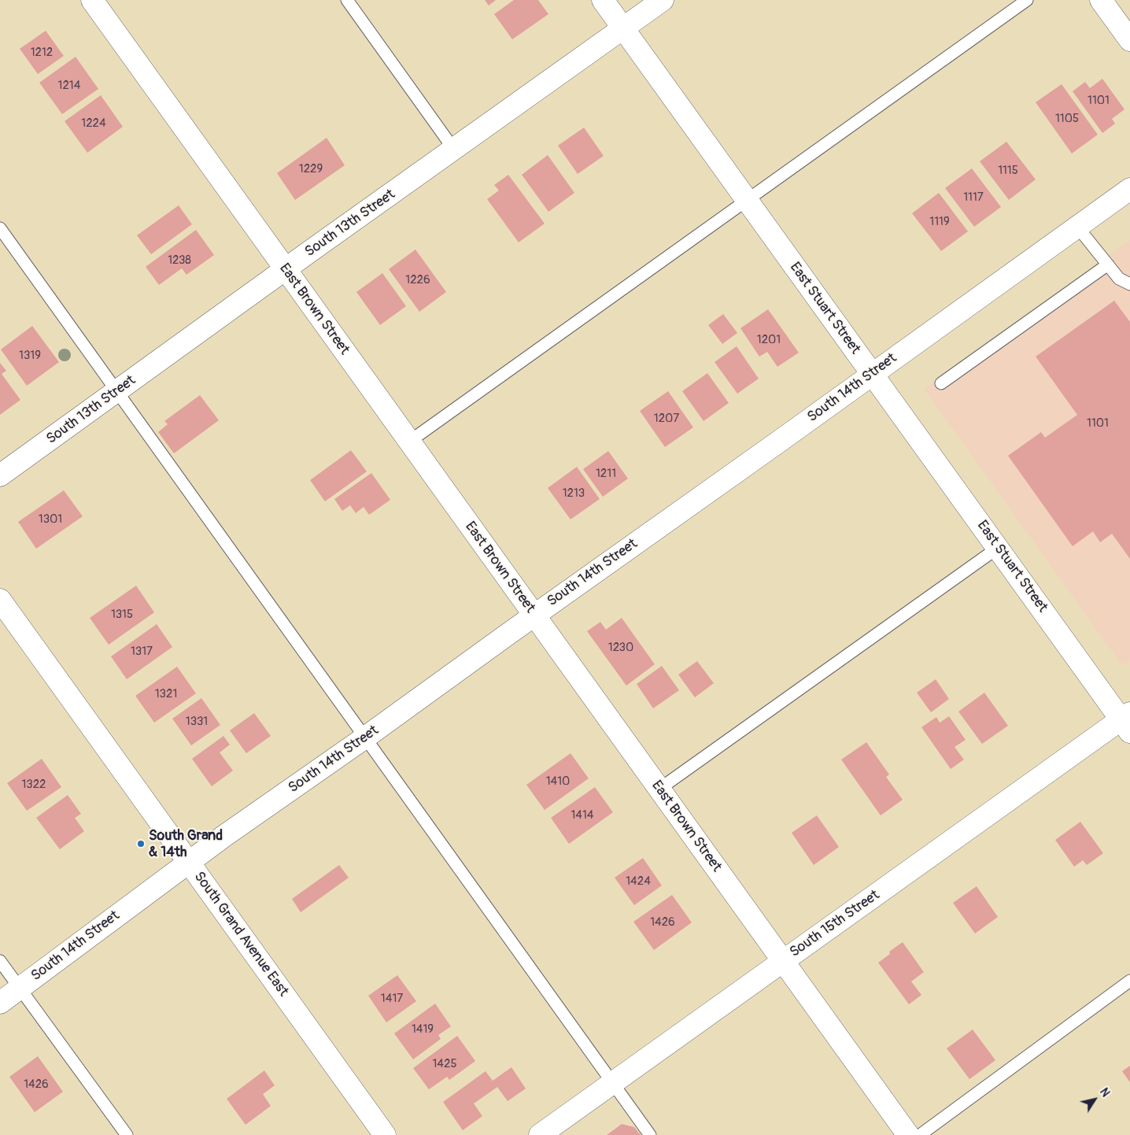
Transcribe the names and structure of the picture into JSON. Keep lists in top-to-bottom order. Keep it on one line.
{"streets":{"street":["South 13th Street","East Stuart Street","East Brown Street","South 14th Street","South 15th Street","South Grand Avenue East"]},"crossings":[["South 13th Street","East Stuart Street"],["South 13th Street","East Brown Street"],["East Stuart Street","South 14th Street"],["East Stuart Street","South 15th Street"],["East Brown Street","South 14th Street"],["East Brown Street","South 15th Street"],["South 14th Street","South Grand Avenue East"]],"places":["South Grand & 14th"],"house_numbers":["1212","1214","1101","1105","1224","1229","1115","1117","1119","1238","1226","1201","1319","1207","1101","1211","1213","1301","1315","1230","1317","1321","1331","1410","1322","1414","1424","1426","1417","1419","1425","1426"],"north":"top right"}
